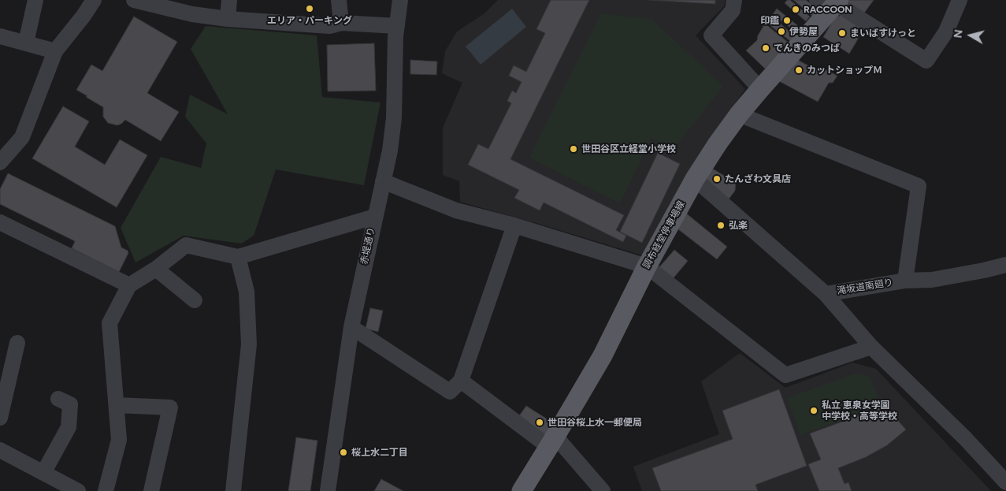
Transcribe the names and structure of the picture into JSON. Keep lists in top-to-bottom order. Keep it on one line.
{"streets":{"main road":["調布経堂停車場線"],"street":["赤堤通り","滝坂道南廻り"]},"crossings":[["調布経堂停車場線","滝坂道南廻り"]],"places":["エリア・パーキング","RACCOON","印鑑","伊勢屋","まいばすけっと","でんきのみつば","カットショップＭ","世田谷区立経堂小学校","たんざわ文具店","弘楽","私立 恵泉女学園 中学校・高等学校","世田谷桜上水一郵便局","桜上水二丁目"],"north":"left"}
